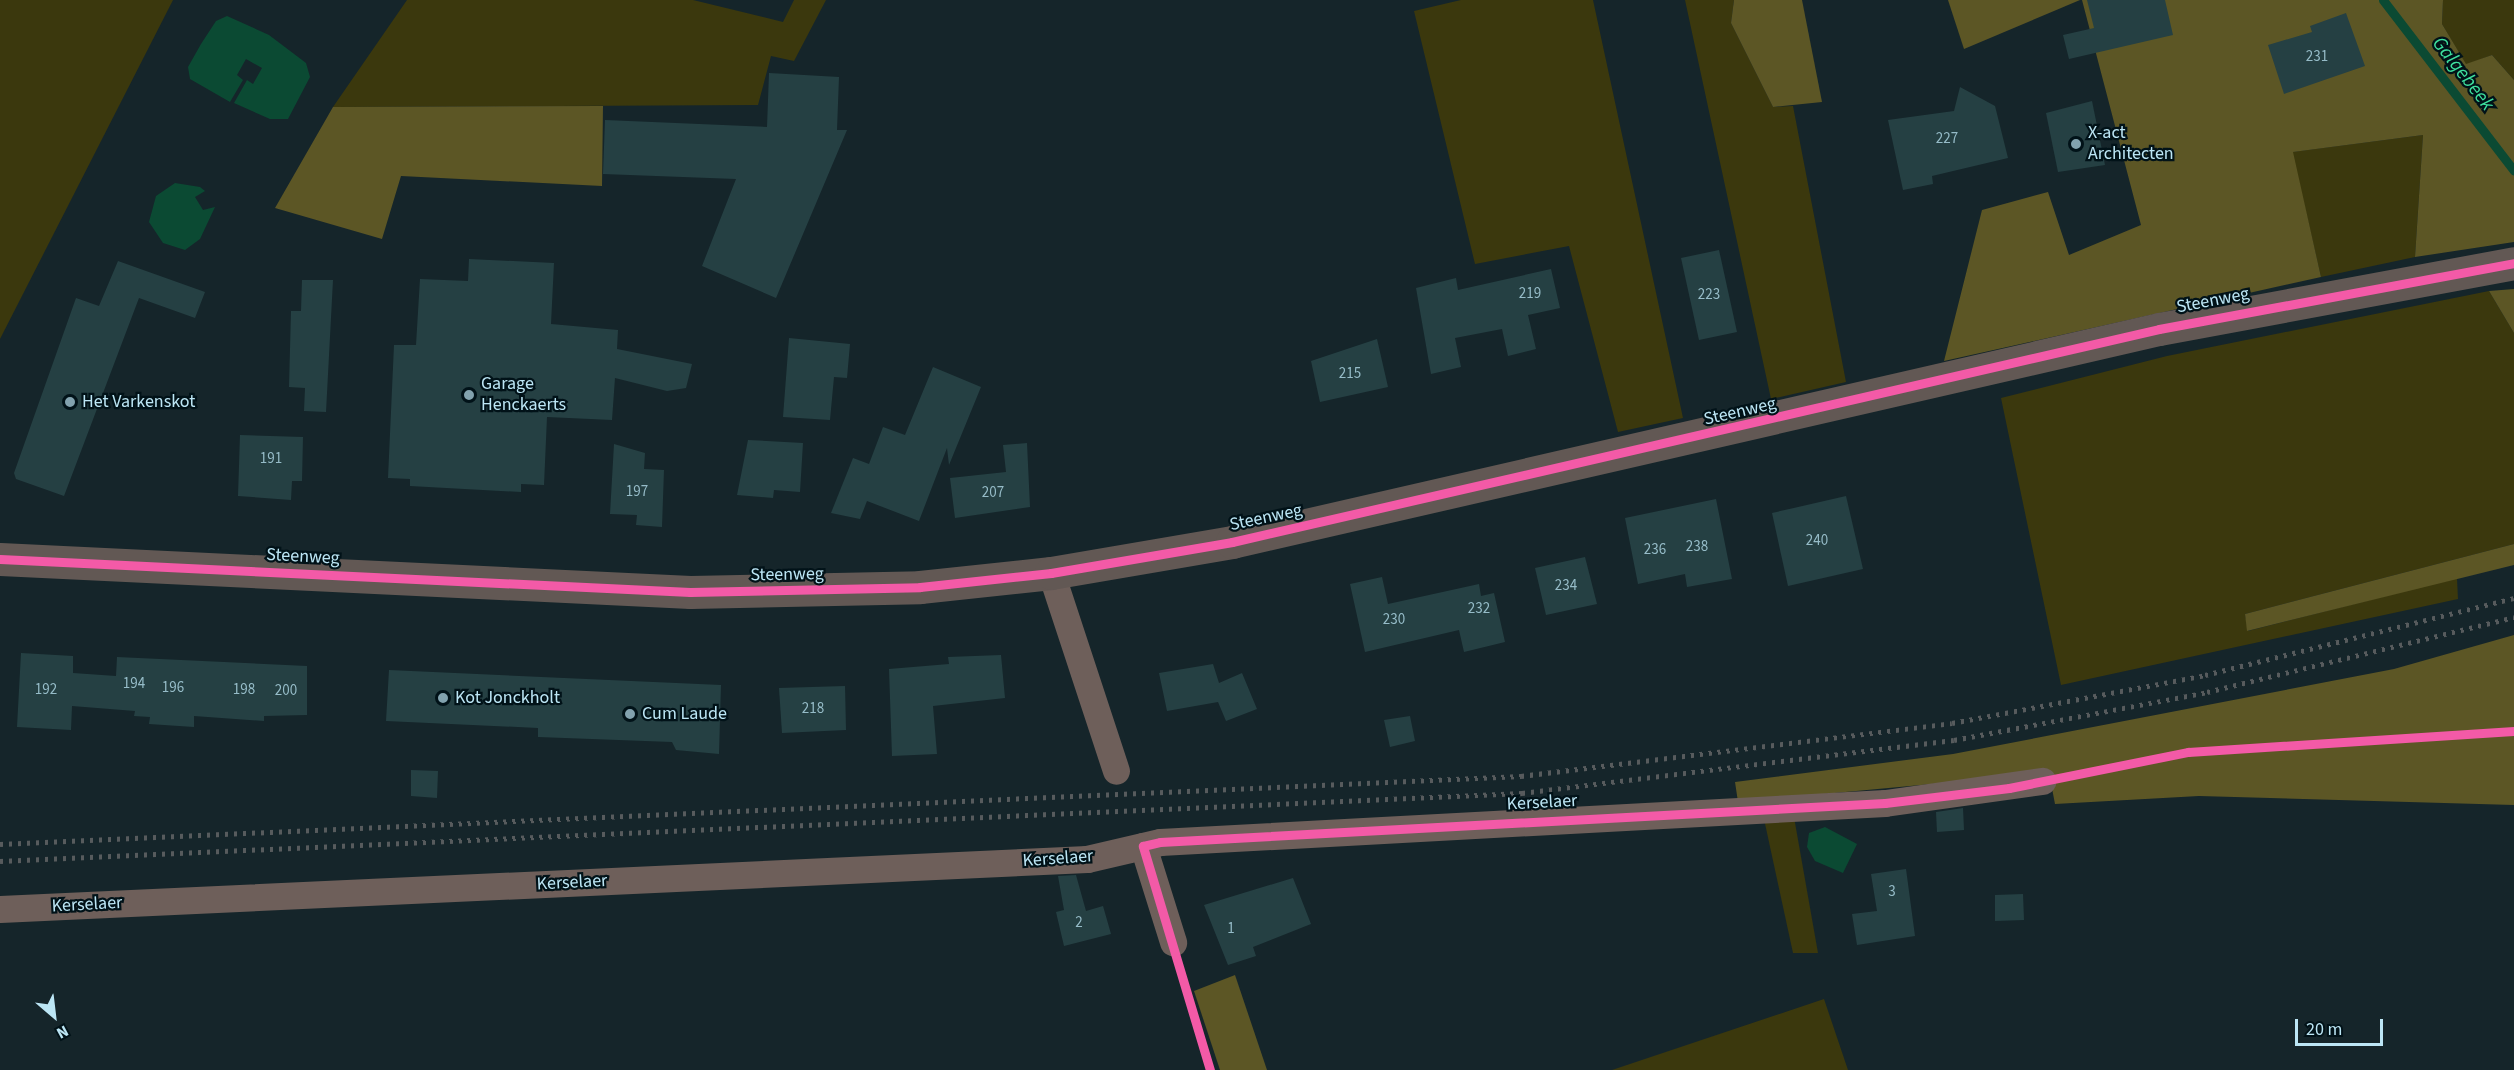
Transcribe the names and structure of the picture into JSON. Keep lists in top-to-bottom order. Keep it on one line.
{"streets":{"main road":["Steenweg"],"street":["Kerselaer"]},"water":["Galgebeek"],"places":["X-act Architecten","Garage Henckaerts","Het Varkenskot","Kot Jonckholt","Cum Laude"],"house_numbers":["231","227","219","223","215","191","197","207","240","238","236","234","232","230","194","196","192","198","200","218","3","2","1"],"scale_bar":"20 m","north":"bottom right"}
